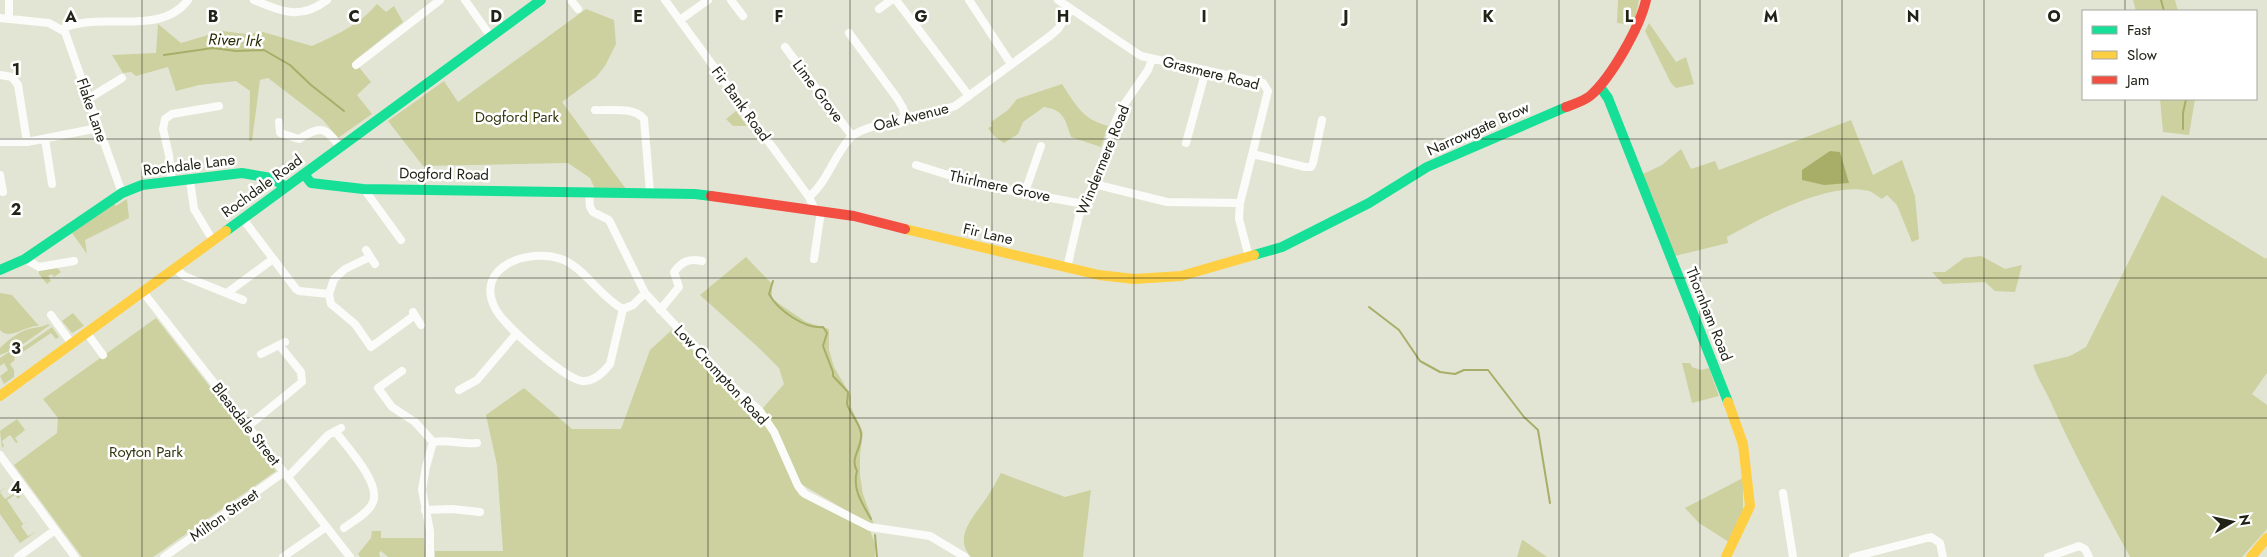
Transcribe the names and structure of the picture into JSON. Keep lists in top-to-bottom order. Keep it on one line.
{"streets":{"street":["Grasmere Road","Lime Grove","Fir Bank Road","Flake Lane","Oak Avenue","Narrowgate Brow","Windermere Road","Rochdale Lane","Dogford Road","Rochdale Road","Thirlmere Grove","Fir Lane","Thornham Road","Low Crompton Road","Bleasdale Street","Milton Street"]},"crossings":[["Grasmere Road","Oak Avenue"],["Grasmere Road","Windermere Road"],["Grasmere Road","Fir Lane"],["Lime Grove","Oak Avenue"],["Fir Bank Road","Oak Avenue"],["Fir Bank Road","Fir Lane"],["Flake Lane","Rochdale Lane"],["Narrowgate Brow","Fir Lane"],["Narrowgate Brow","Thornham Road"],["Windermere Road","Thirlmere Grove"],["Windermere Road","Fir Lane"],["Rochdale Lane","Rochdale Road"],["Dogford Road","Rochdale Road"],["Dogford Road","Fir Lane"],["Dogford Road","Low Crompton Road"],["Rochdale Road","Bleasdale Street"],["Fir Lane","Low Crompton Road"],["Bleasdale Street","Milton Street"]],"water":["River Irk"],"parks":["Dogford Park","Royton Park"],"legend":["Fast","Slow","Jam"],"north":"right","grid":{"columns":["A","B","C","D","E","F","G","H","I","J","K","L","M","N","O"],"rows":["1","2","3","4"]}}
